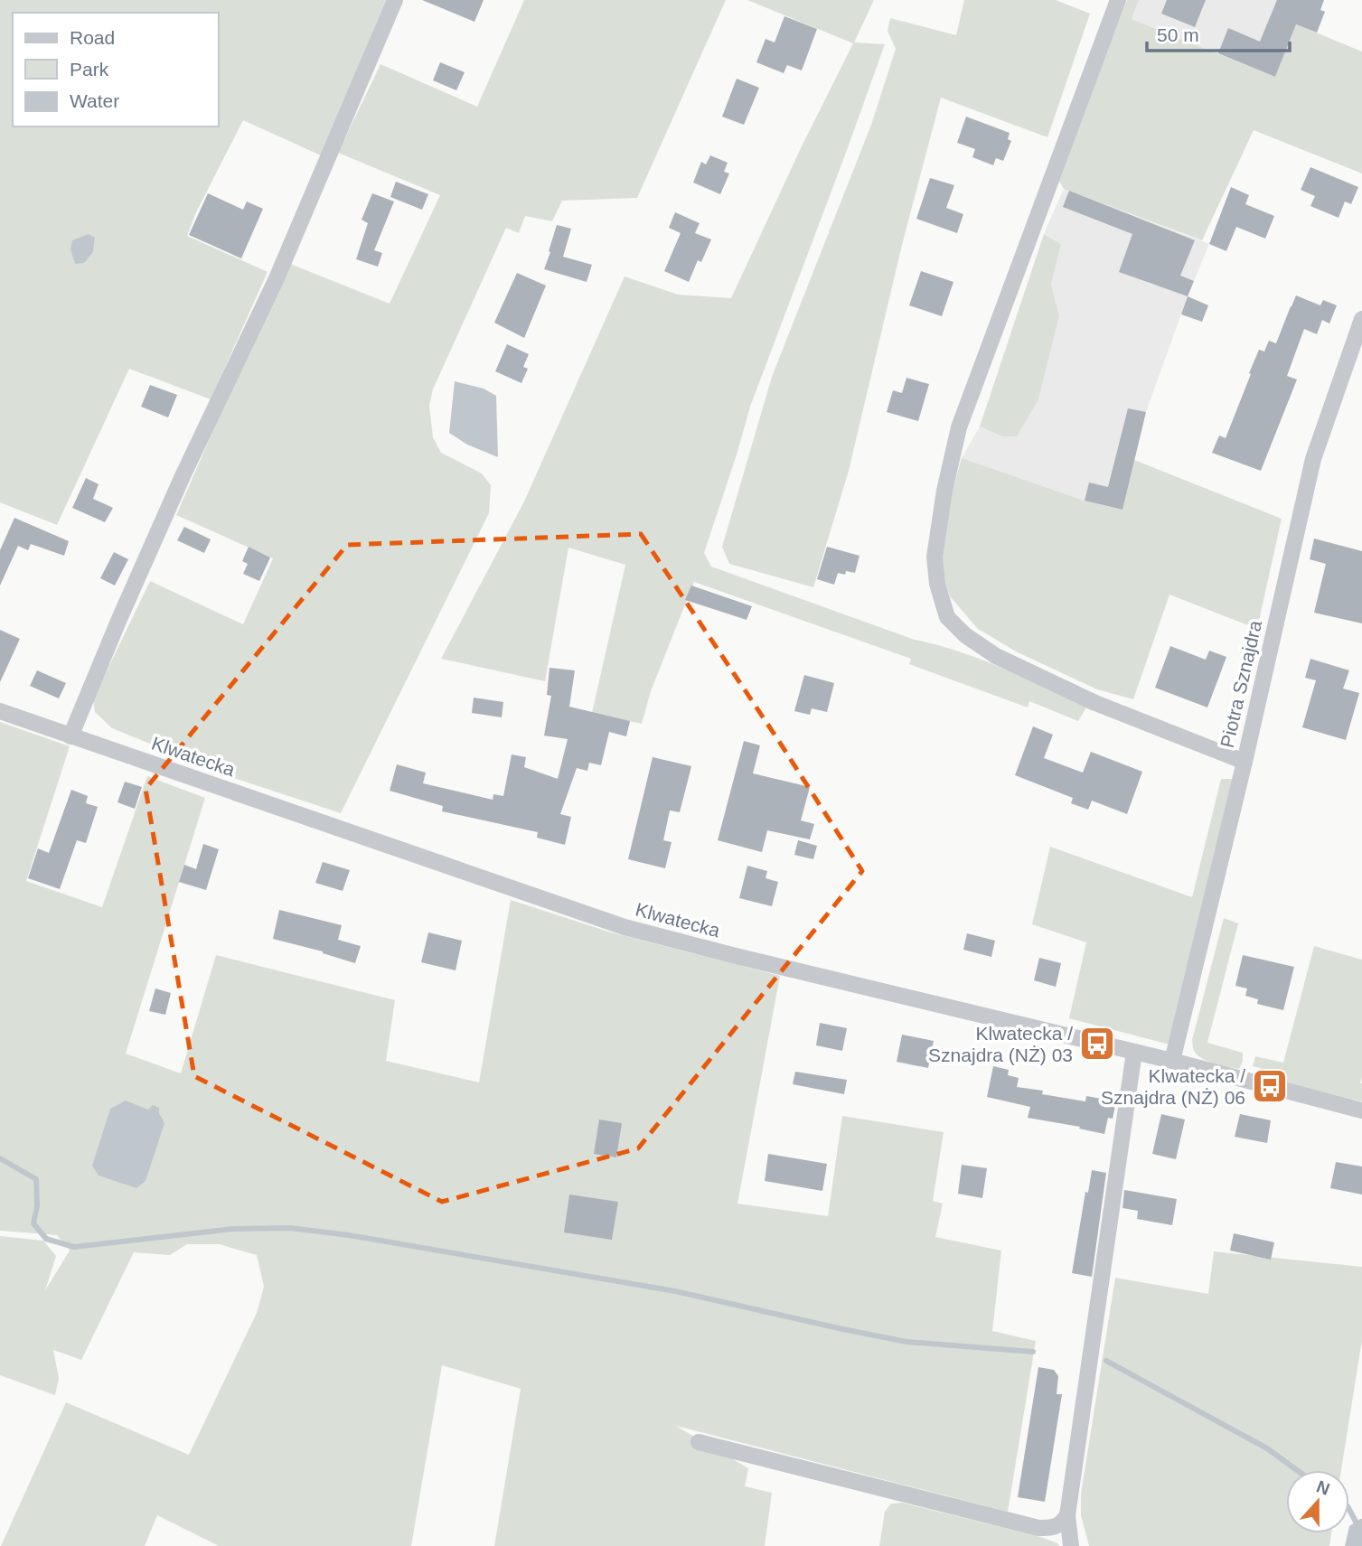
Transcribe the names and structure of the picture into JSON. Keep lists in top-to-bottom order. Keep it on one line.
{"streets":{"street":["Piotra Sznajdra","Klwatecka"]},"crossings":[["Piotra Sznajdra","Klwatecka"]],"places":{"bus stop":["Klwatecka / Sznajdra (NŻ) 03","Klwatecka / Sznajdra (NŻ) 06"]},"legend":["Road","Park","Water"],"scale_bar":"50 m","north":"top"}
